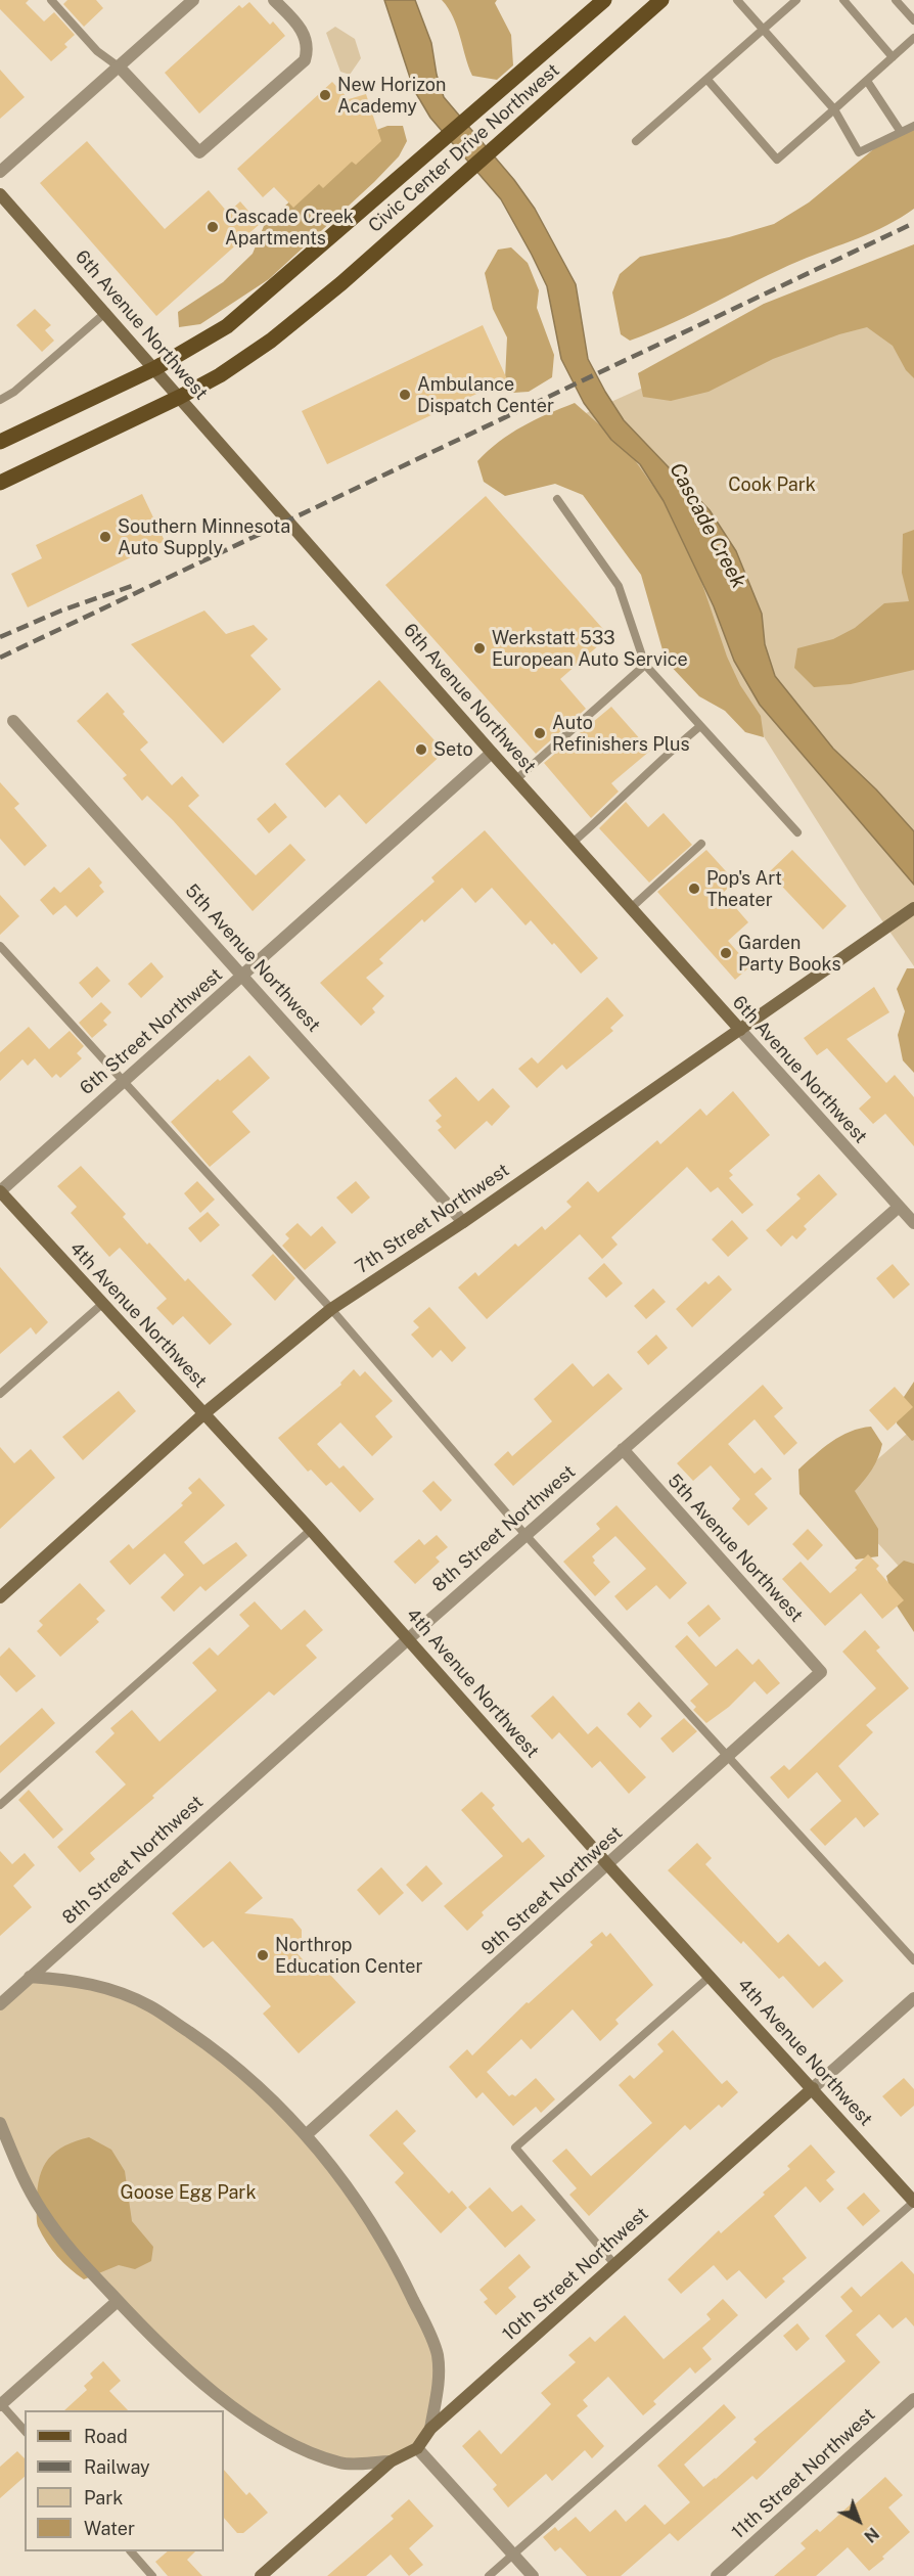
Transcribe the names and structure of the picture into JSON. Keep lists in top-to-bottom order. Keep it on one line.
{"streets":{"main road":["Civic Center Drive Northwest","6th Avenue Northwest","7th Street Northwest","4th Avenue Northwest","10th Street Northwest"],"street":["5th Avenue Northwest","6th Street Northwest","8th Street Northwest","9th Street Northwest","11th Street Northwest"]},"crossings":[["Civic Center Drive Northwest","6th Avenue Northwest"],["6th Avenue Northwest","6th Street Northwest"],["6th Avenue Northwest","7th Street Northwest"],["6th Avenue Northwest","8th Street Northwest"],["5th Avenue Northwest","6th Street Northwest"],["5th Avenue Northwest","7th Street Northwest"],["5th Avenue Northwest","8th Street Northwest"],["5th Avenue Northwest","9th Street Northwest"],["6th Street Northwest","4th Avenue Northwest"],["7th Street Northwest","4th Avenue Northwest"],["4th Avenue Northwest","8th Street Northwest"],["4th Avenue Northwest","9th Street Northwest"],["4th Avenue Northwest","10th Street Northwest"]],"water":["Cascade Creek"],"parks":["Cook Park","Goose Egg Park"],"places":["New Horizon Academy","Cascade Creek Apartments","Ambulance Dispatch Center","Southern Minnesota Auto Supply","Werkstatt 533 European Auto Service","Auto Refinishers Plus","Seto","Pop's Art Theater","Garden Party Books","Northrop Education Center"],"legend":["Road","Railway","Park","Water"],"north":"bottom right"}
